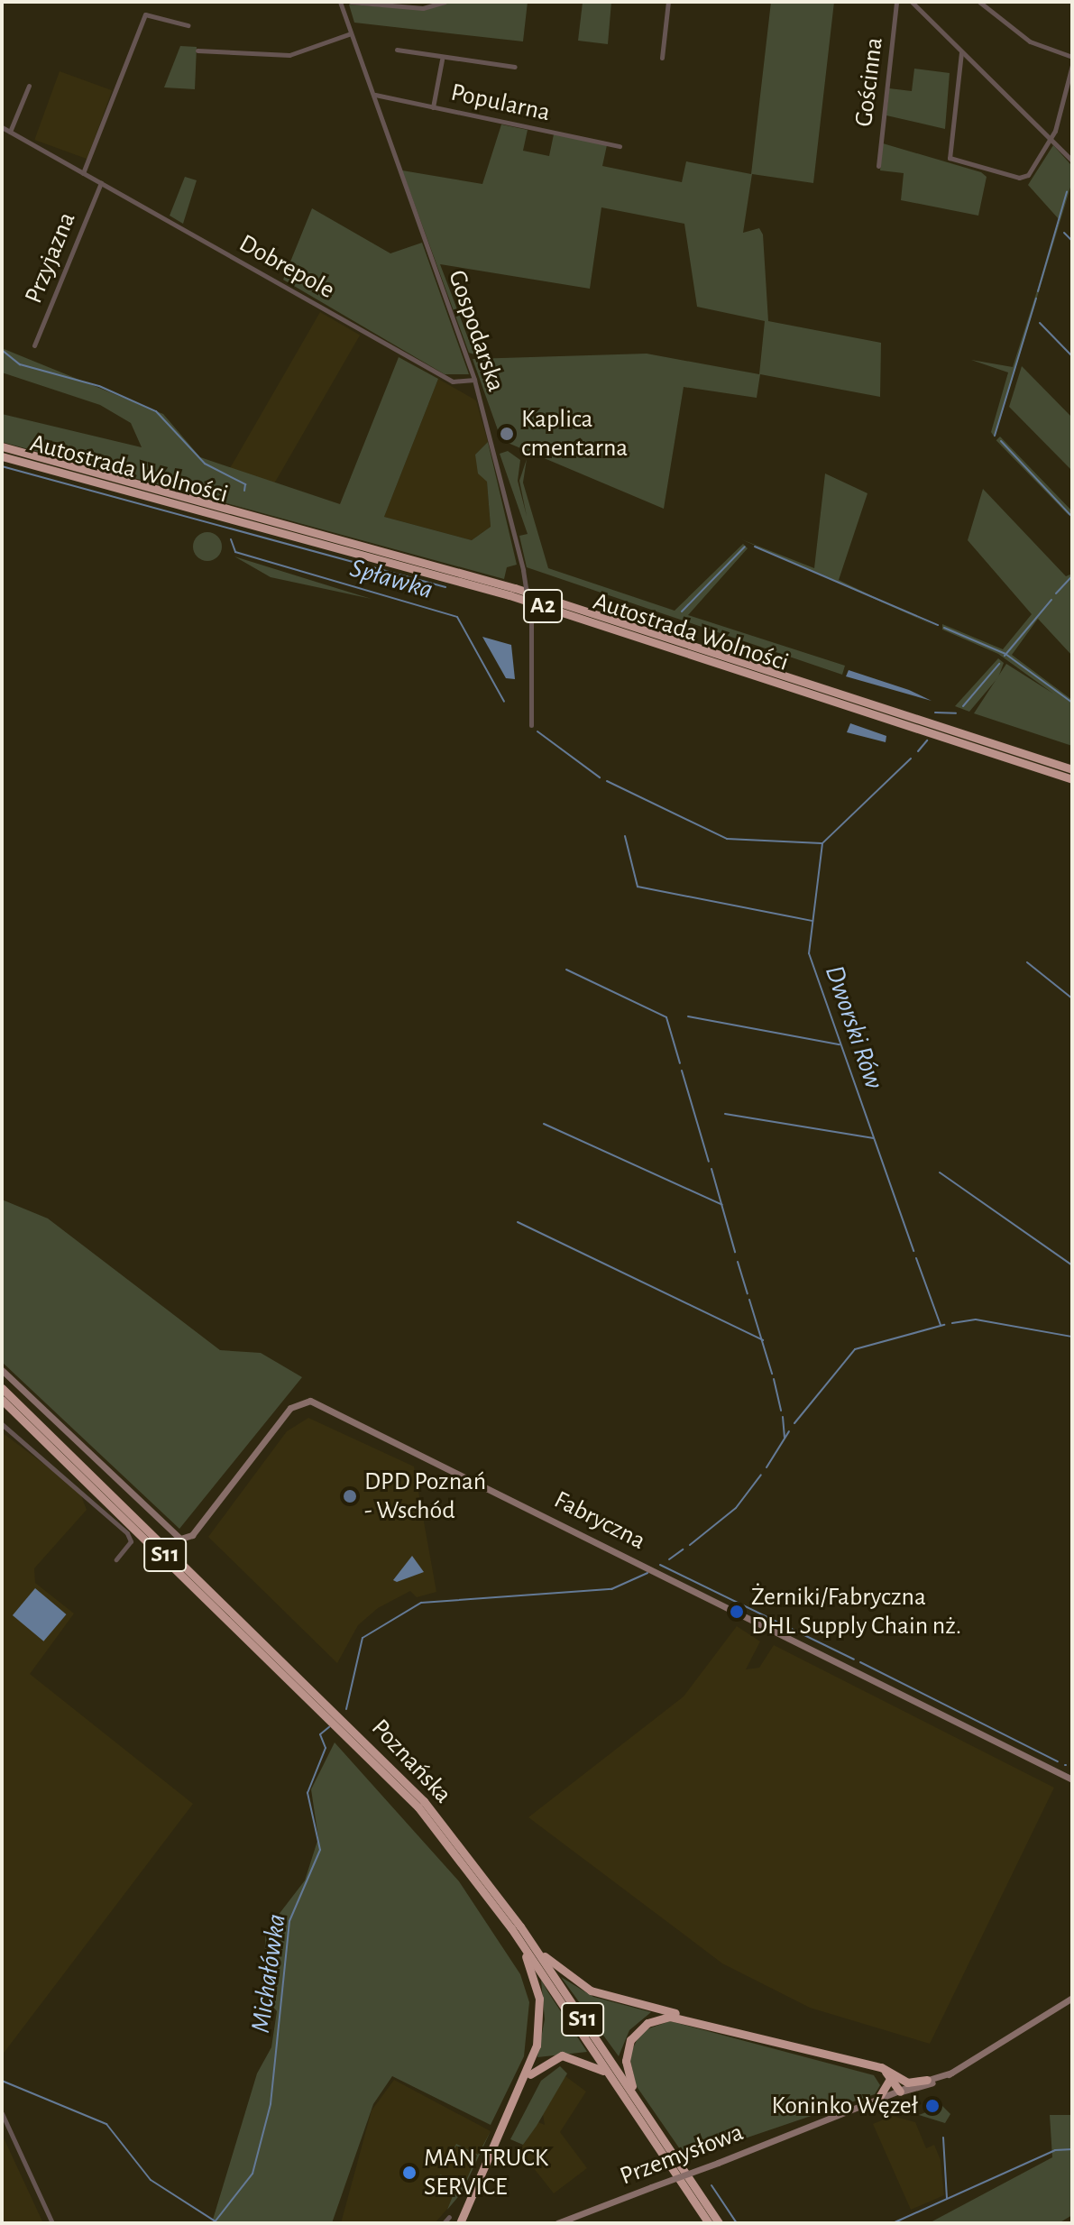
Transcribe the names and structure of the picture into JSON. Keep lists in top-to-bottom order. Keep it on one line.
{"streets":{"highway":["Autostrada Wolności","A2","S11","Poznańska"],"street":["Gościnna","Popularna","Przyjazna","Dobrepole","Gospodarska","Fabryczna","Przemysłowa"]},"crossings":[["Popularna","Gospodarska"],["Przyjazna","Dobrepole"],["Dobrepole","Gospodarska"]],"water":["Spławka","Dworski Rów","Michałówka"],"places":["Kaplica cmentarna","DPD Poznań - Wschód","Żerniki/Fabryczna DHL Supply Chain nż.","Koninko Węzeł","MAN TRUCK SERVICE"]}
